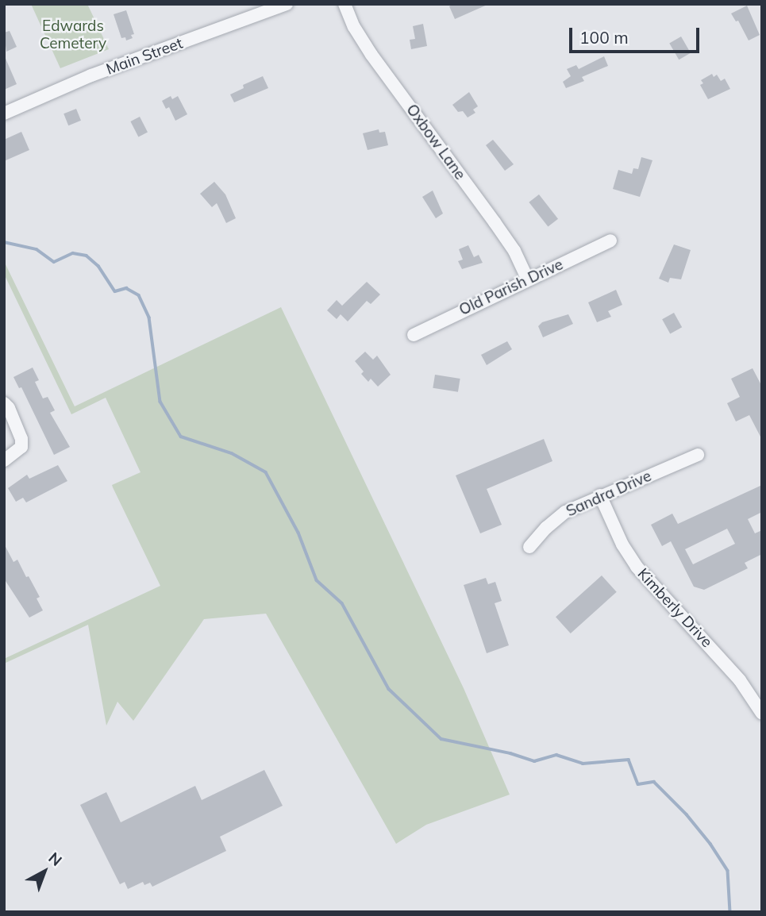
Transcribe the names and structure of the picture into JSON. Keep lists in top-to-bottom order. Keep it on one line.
{"streets":{"street":["Main Street","Oxbow Lane","Old Parish Drive","Sandra Drive","Kimberly Drive"]},"crossings":[["Oxbow Lane","Old Parish Drive"],["Sandra Drive","Kimberly Drive"]],"parks":["Edwards Cemetery"],"scale_bar":"100 m","north":"top right"}
